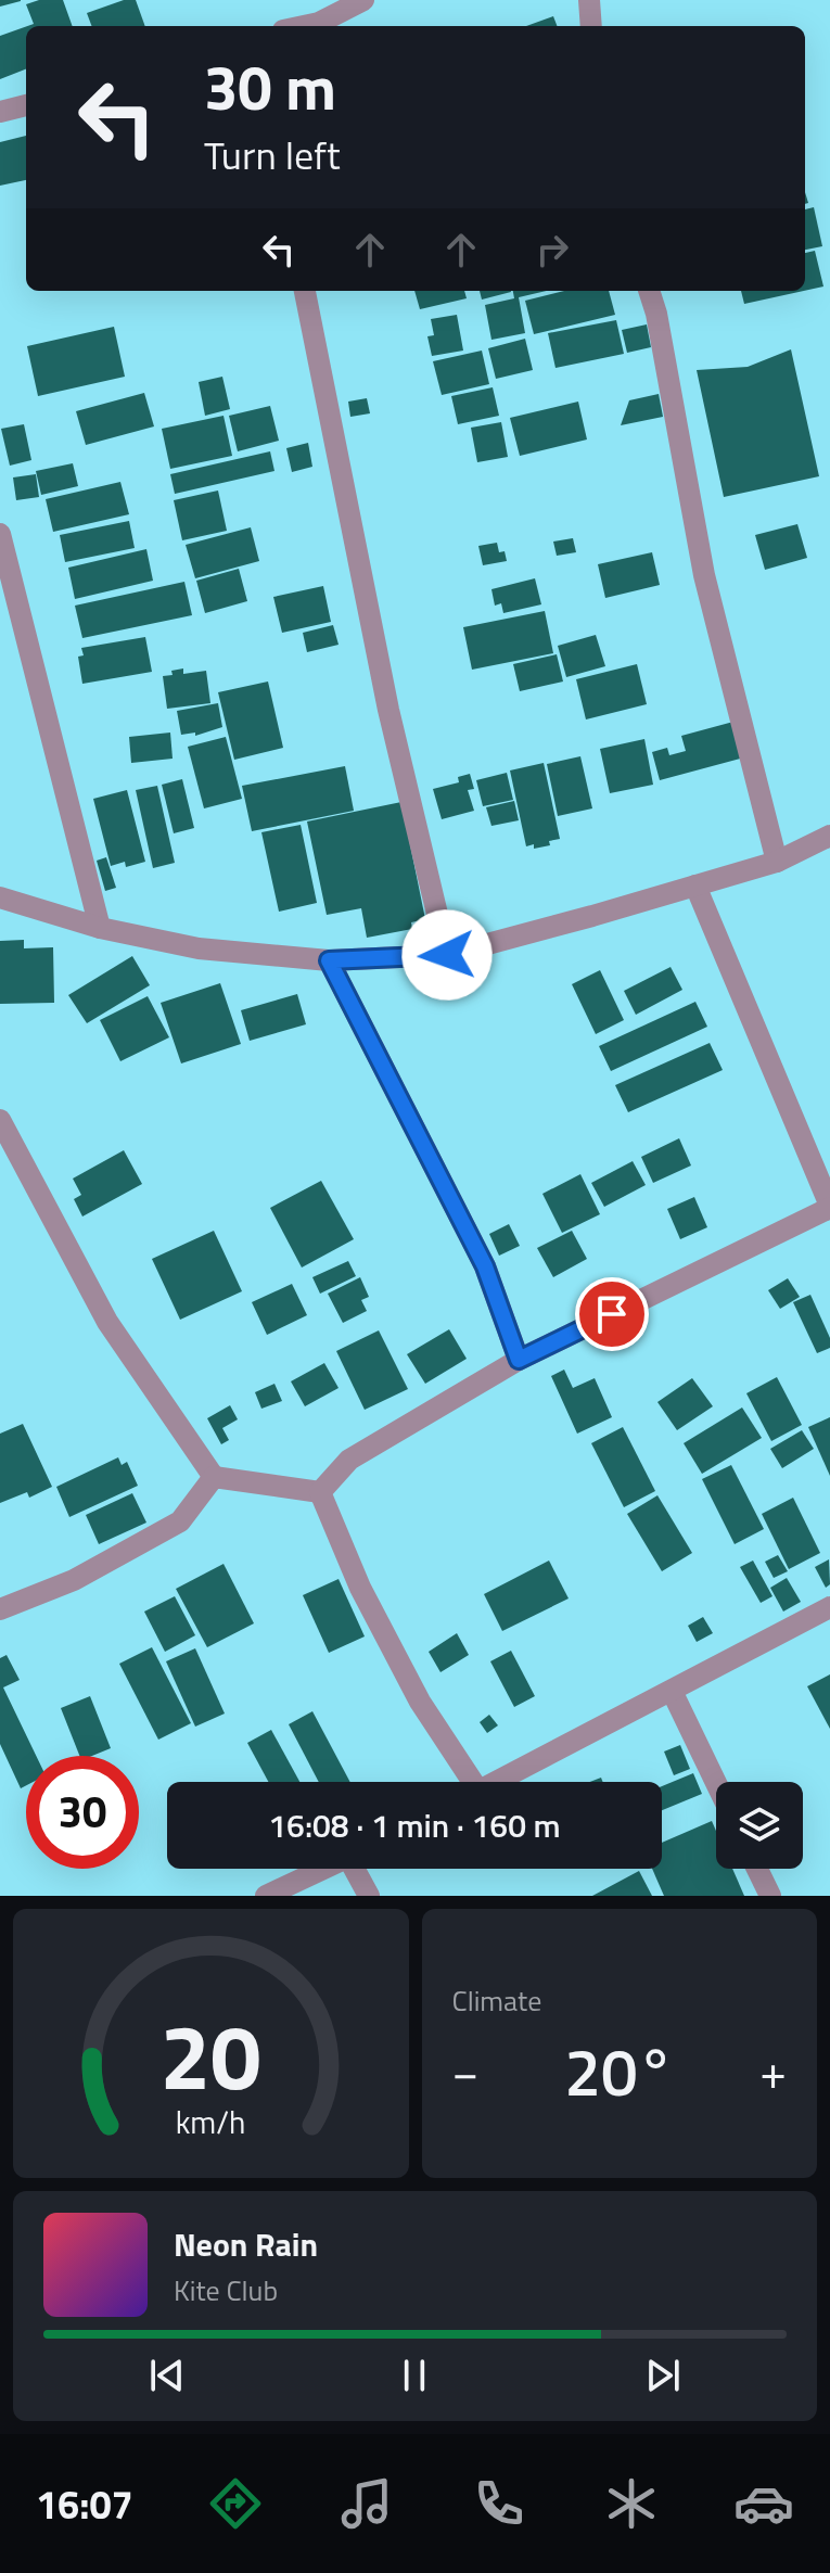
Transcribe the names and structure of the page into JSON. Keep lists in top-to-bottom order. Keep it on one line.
{"page":{"turn":["30 m","Turn left"],"limit":"30","trip":"16:08 · 1 min · 160 m","tile":"Climate","heat":["−","20°","+"],"song":["Neon Rain","Kite Club"],"tabs":"16:07","gauge":["20","km/h"]}}
